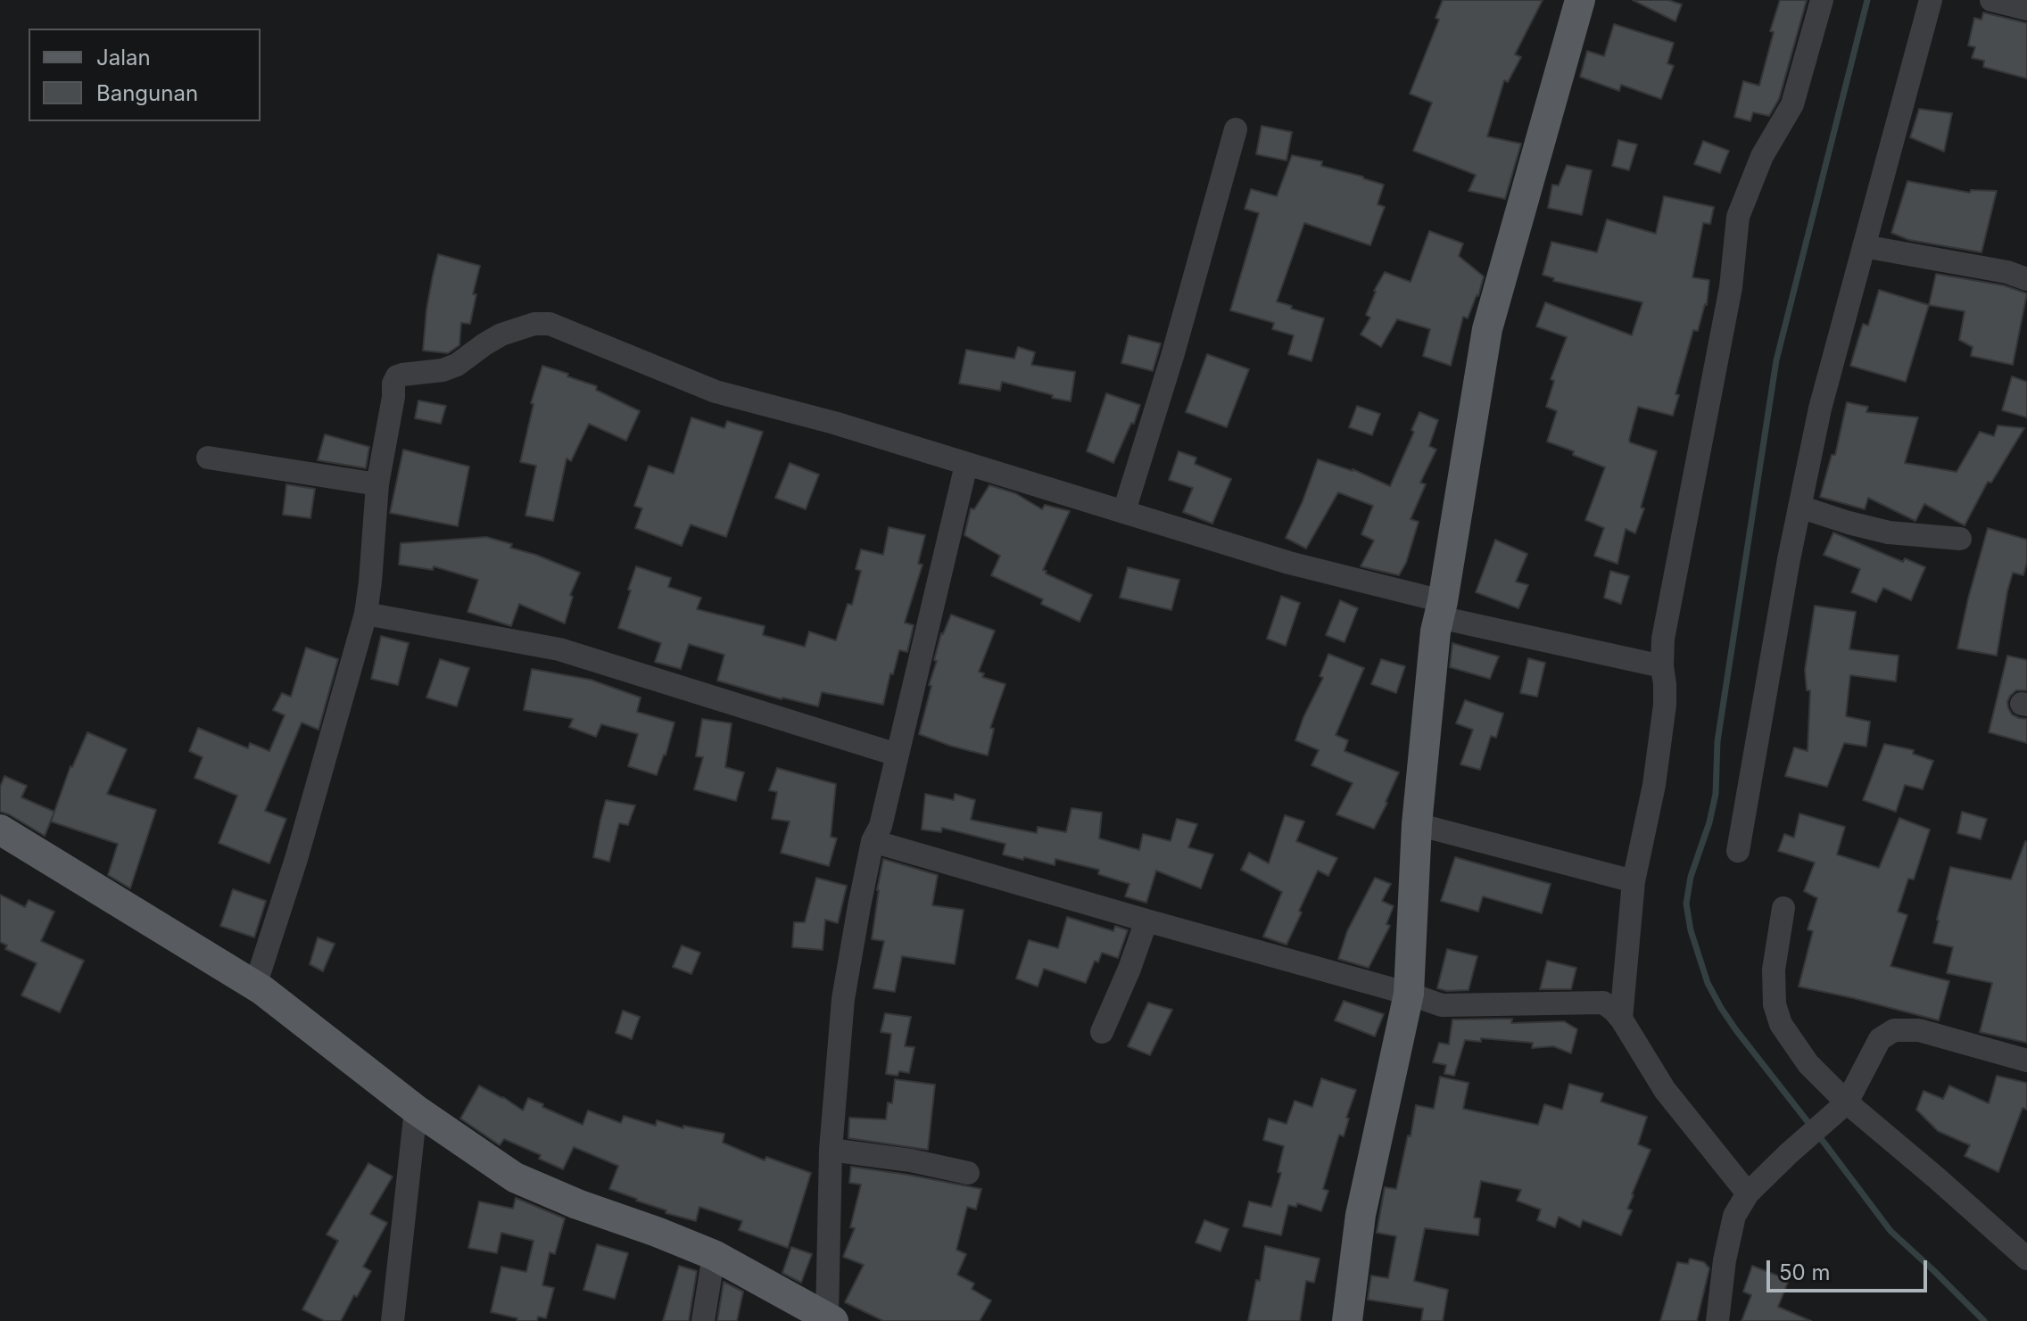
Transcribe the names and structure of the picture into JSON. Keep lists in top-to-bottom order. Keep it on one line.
{"legend":["Jalan","Bangunan"],"scale_bar":"50 m"}
